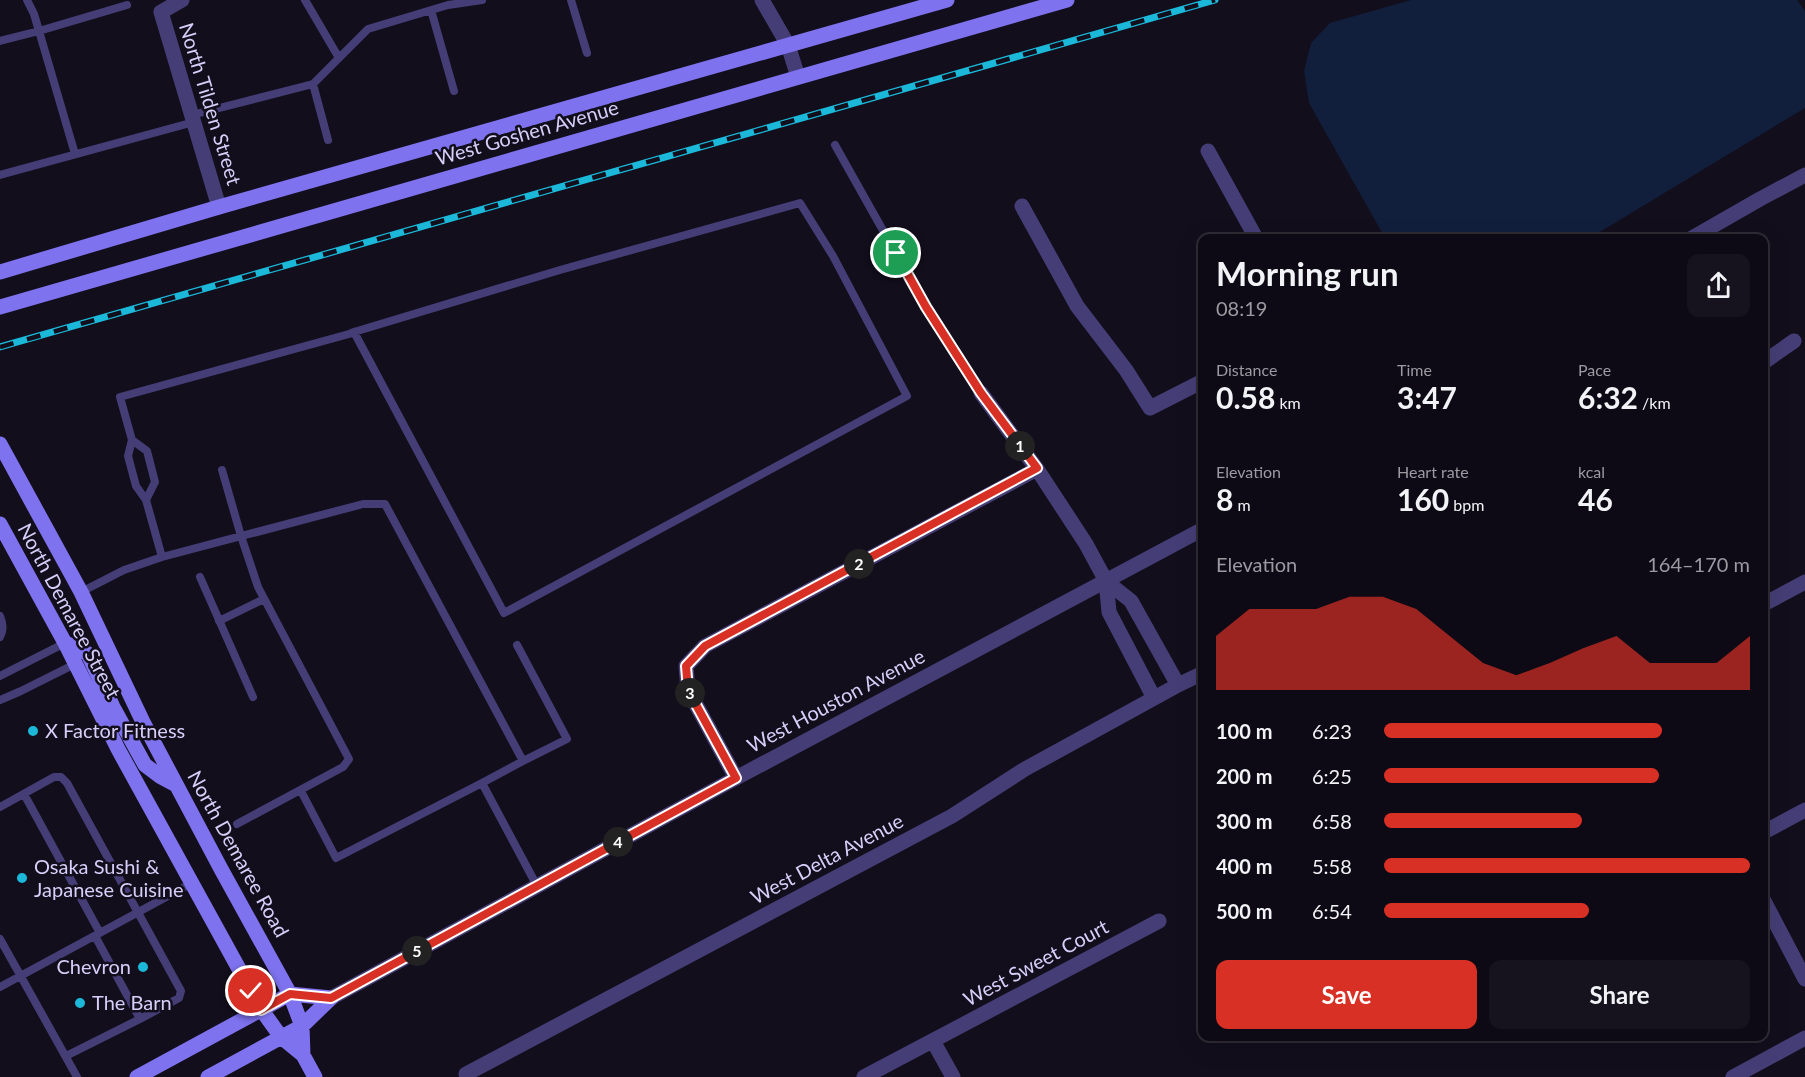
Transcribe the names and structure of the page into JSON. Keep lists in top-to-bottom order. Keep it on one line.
{"streets":{"main road":["West Goshen Avenue","North Demaree Street","West Houston Avenue","North Demaree Road"],"street":["North Tilden Street","West Delta Avenue","West Sweet Court"]},"crossings":[["North Tilden Street","West Goshen Avenue"],["North Demaree Street","West Houston Avenue"],["North Demaree Street","North Demaree Road"],["West Houston Avenue","North Demaree Road"]],"places":["X Factor Fitness","Osaka Sushi & Japanese Cuisine","Chevron","The Barn"],"page":{"heading":["Morning run","08:19"],"stats":[["Distance","0.58 km"],["Time","3:47"],["Pace","6:32 /km"],["Elevation","8 m"],["Heart rate","160 bpm"],["kcal","46"]],"pins":["1","2","3","4","5"],"chart":["Elevation","164–170 m"],"list":[{"name":"100 m","note":"6:23"},{"name":"200 m","note":"6:25"},{"name":"300 m","note":"6:58"},{"name":"400 m","note":"5:58"},{"name":"500 m","note":"6:54"}],"buttons":["Save","Share"]}}
